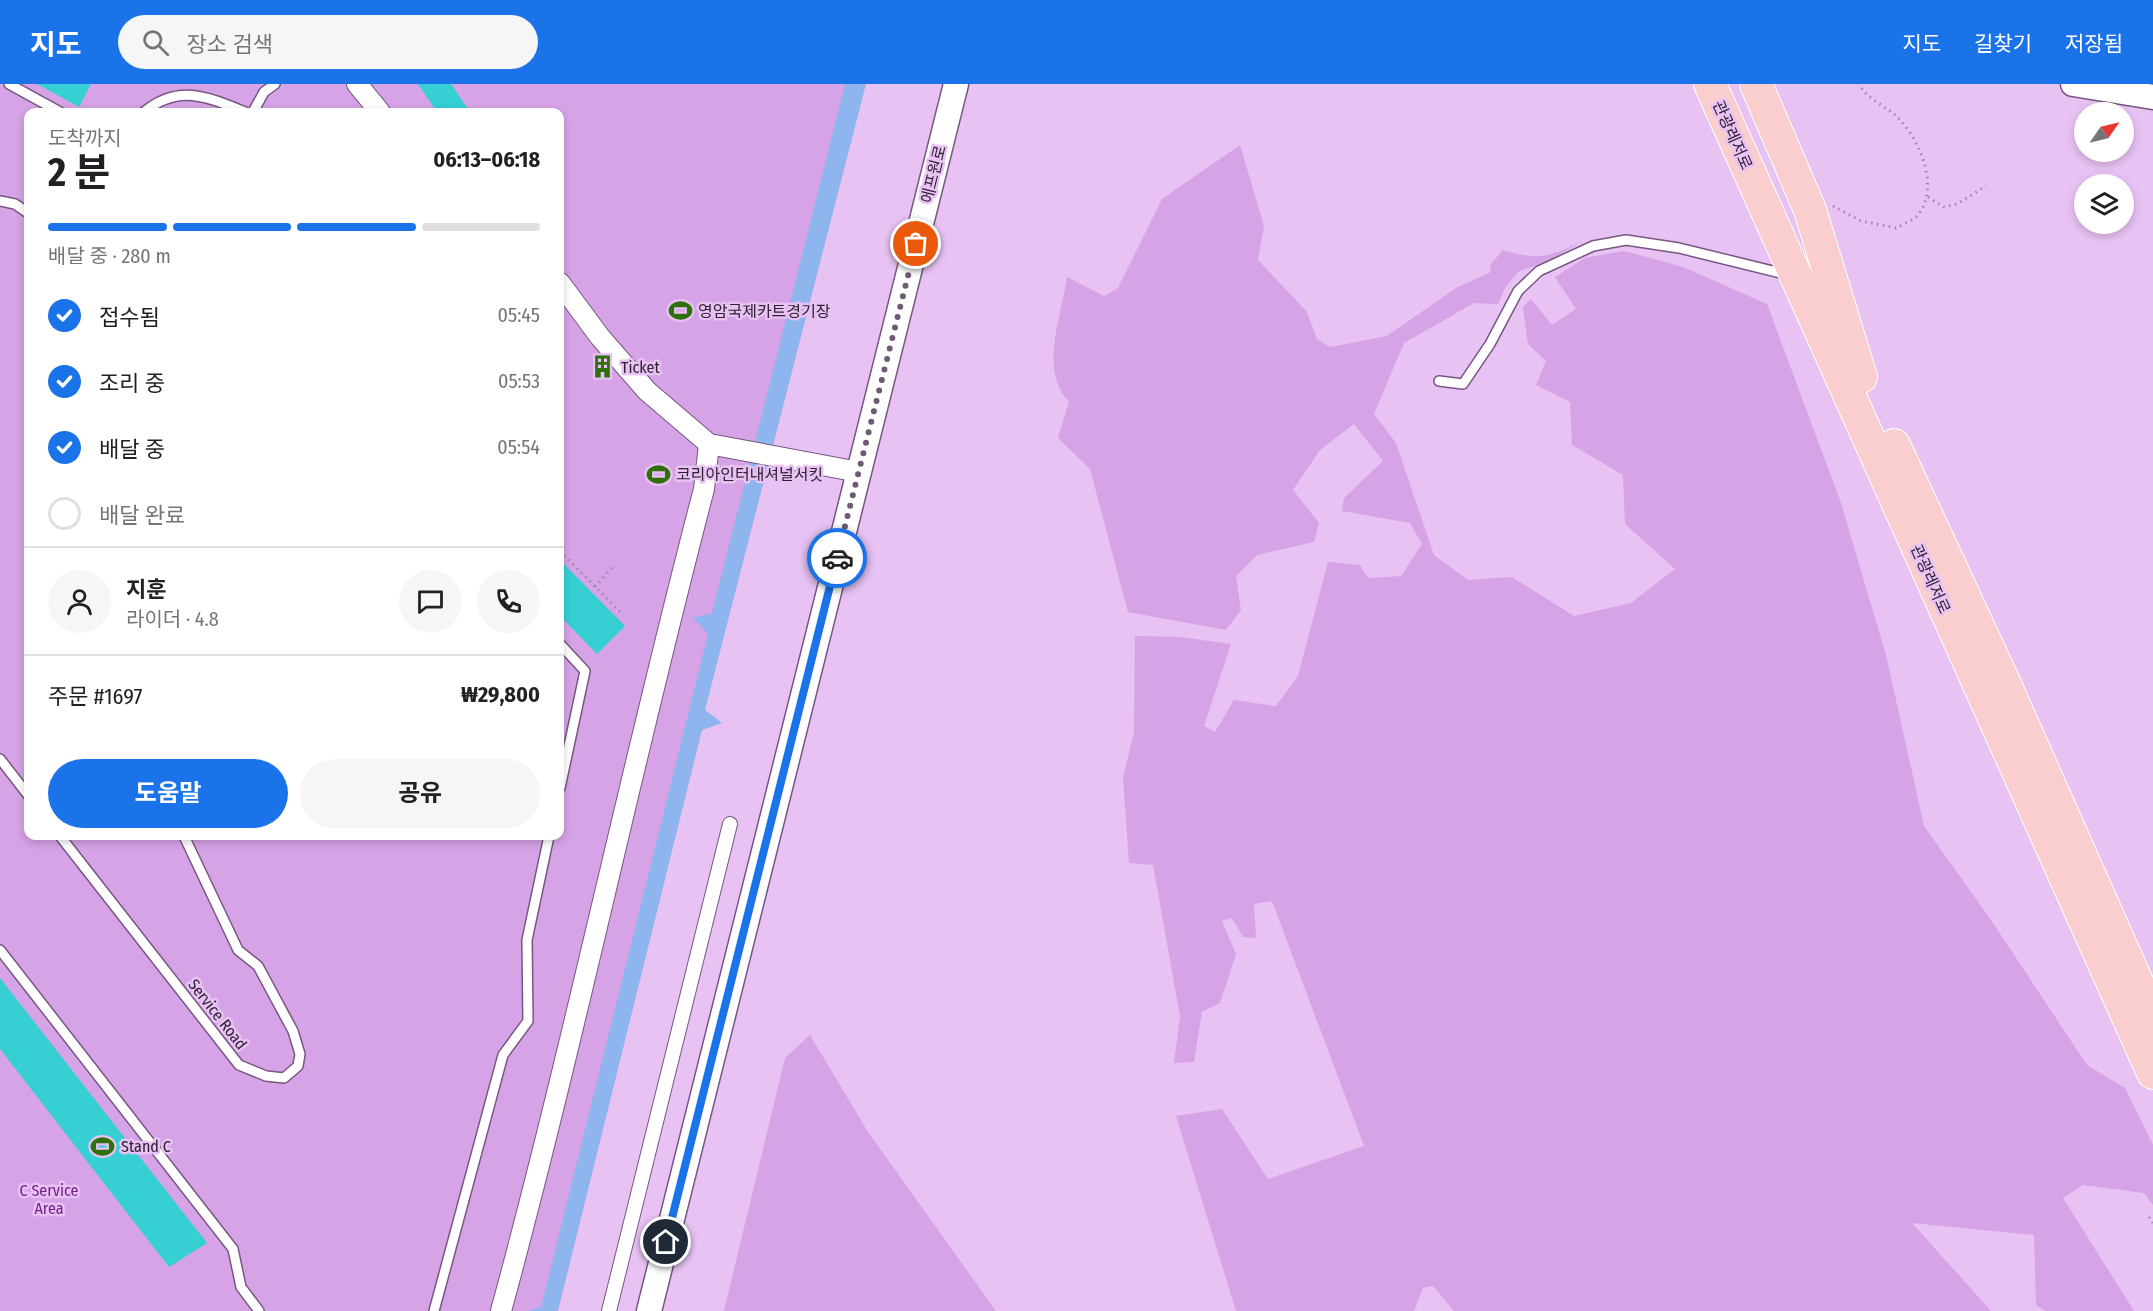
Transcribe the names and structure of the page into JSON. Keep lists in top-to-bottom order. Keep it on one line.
{"streets":{"highway":["관광레저로"],"street":["에프원로"],"lane":["Service Road"]},"parks":["C Service Area"],"places":{"sports":["영암국제카트경기장","코리아인터내셔널서킷","Stand C"],"building":["Ticket"]},"north":"top right","page":{"header":"지도","search":"장소 검색","nav":["지도","길찾기","저장됨"],"heading":["2 분","도착까지","06:13–06:18"],"panel":["지훈","라이더 · 4.8","주문 #1697","₩29,800"],"bar":"배달 중 · 280 m","list":[["접수됨","05:45"],["조리 중","05:53"],["배달 중","05:54"],"배달 완료"],"buttons":["도움말","공유"]}}
